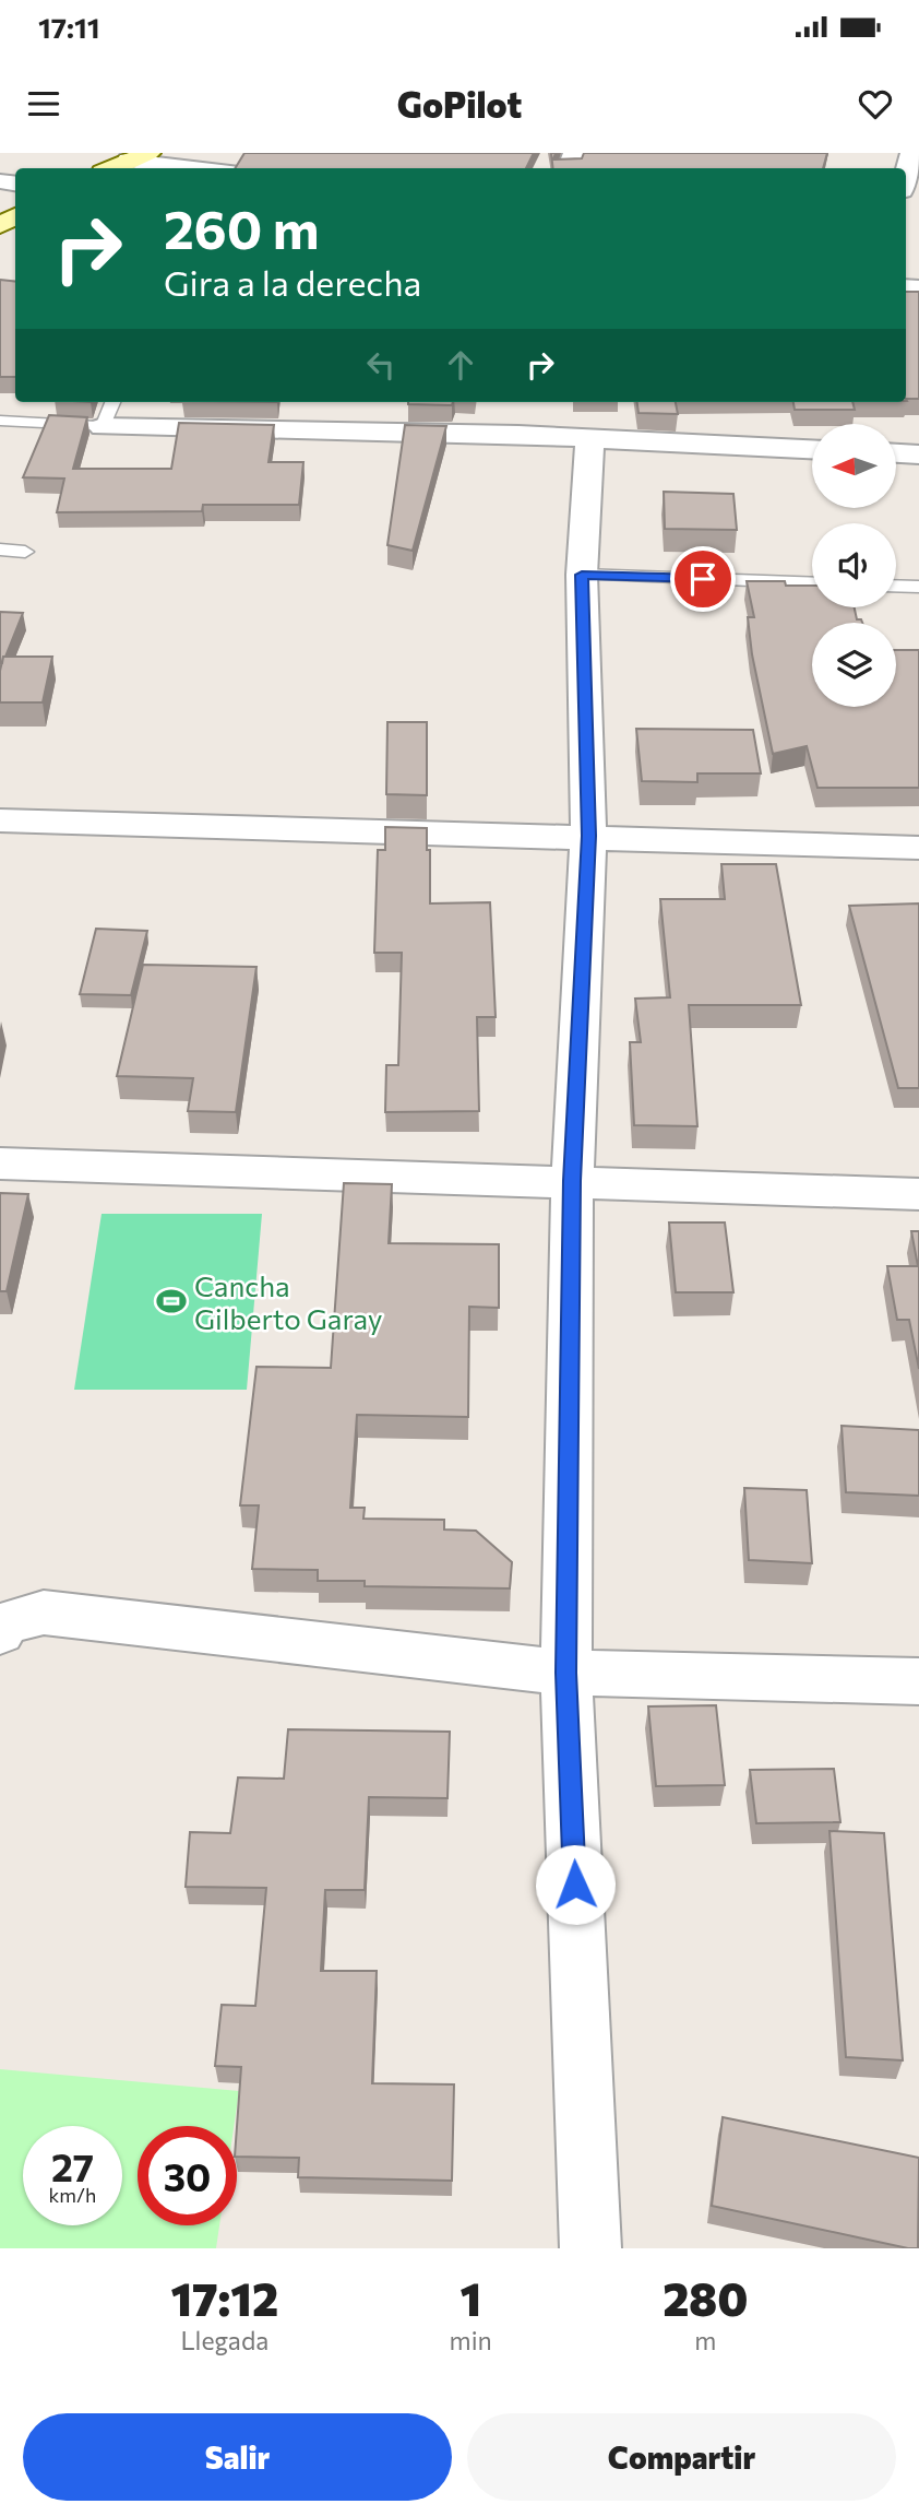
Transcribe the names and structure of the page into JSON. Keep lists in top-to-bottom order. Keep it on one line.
{"places":{"sports":["Cancha Gilberto Garay"]},"north":"left","page":{"status":"17:11","header":"GoPilot","turn":["260 m","Gira a la derecha"],"speed":"27 km/h","limit":"30","eta":["17:12","Llegada","1","min","280","m"],"buttons":["Salir","Compartir"]}}
